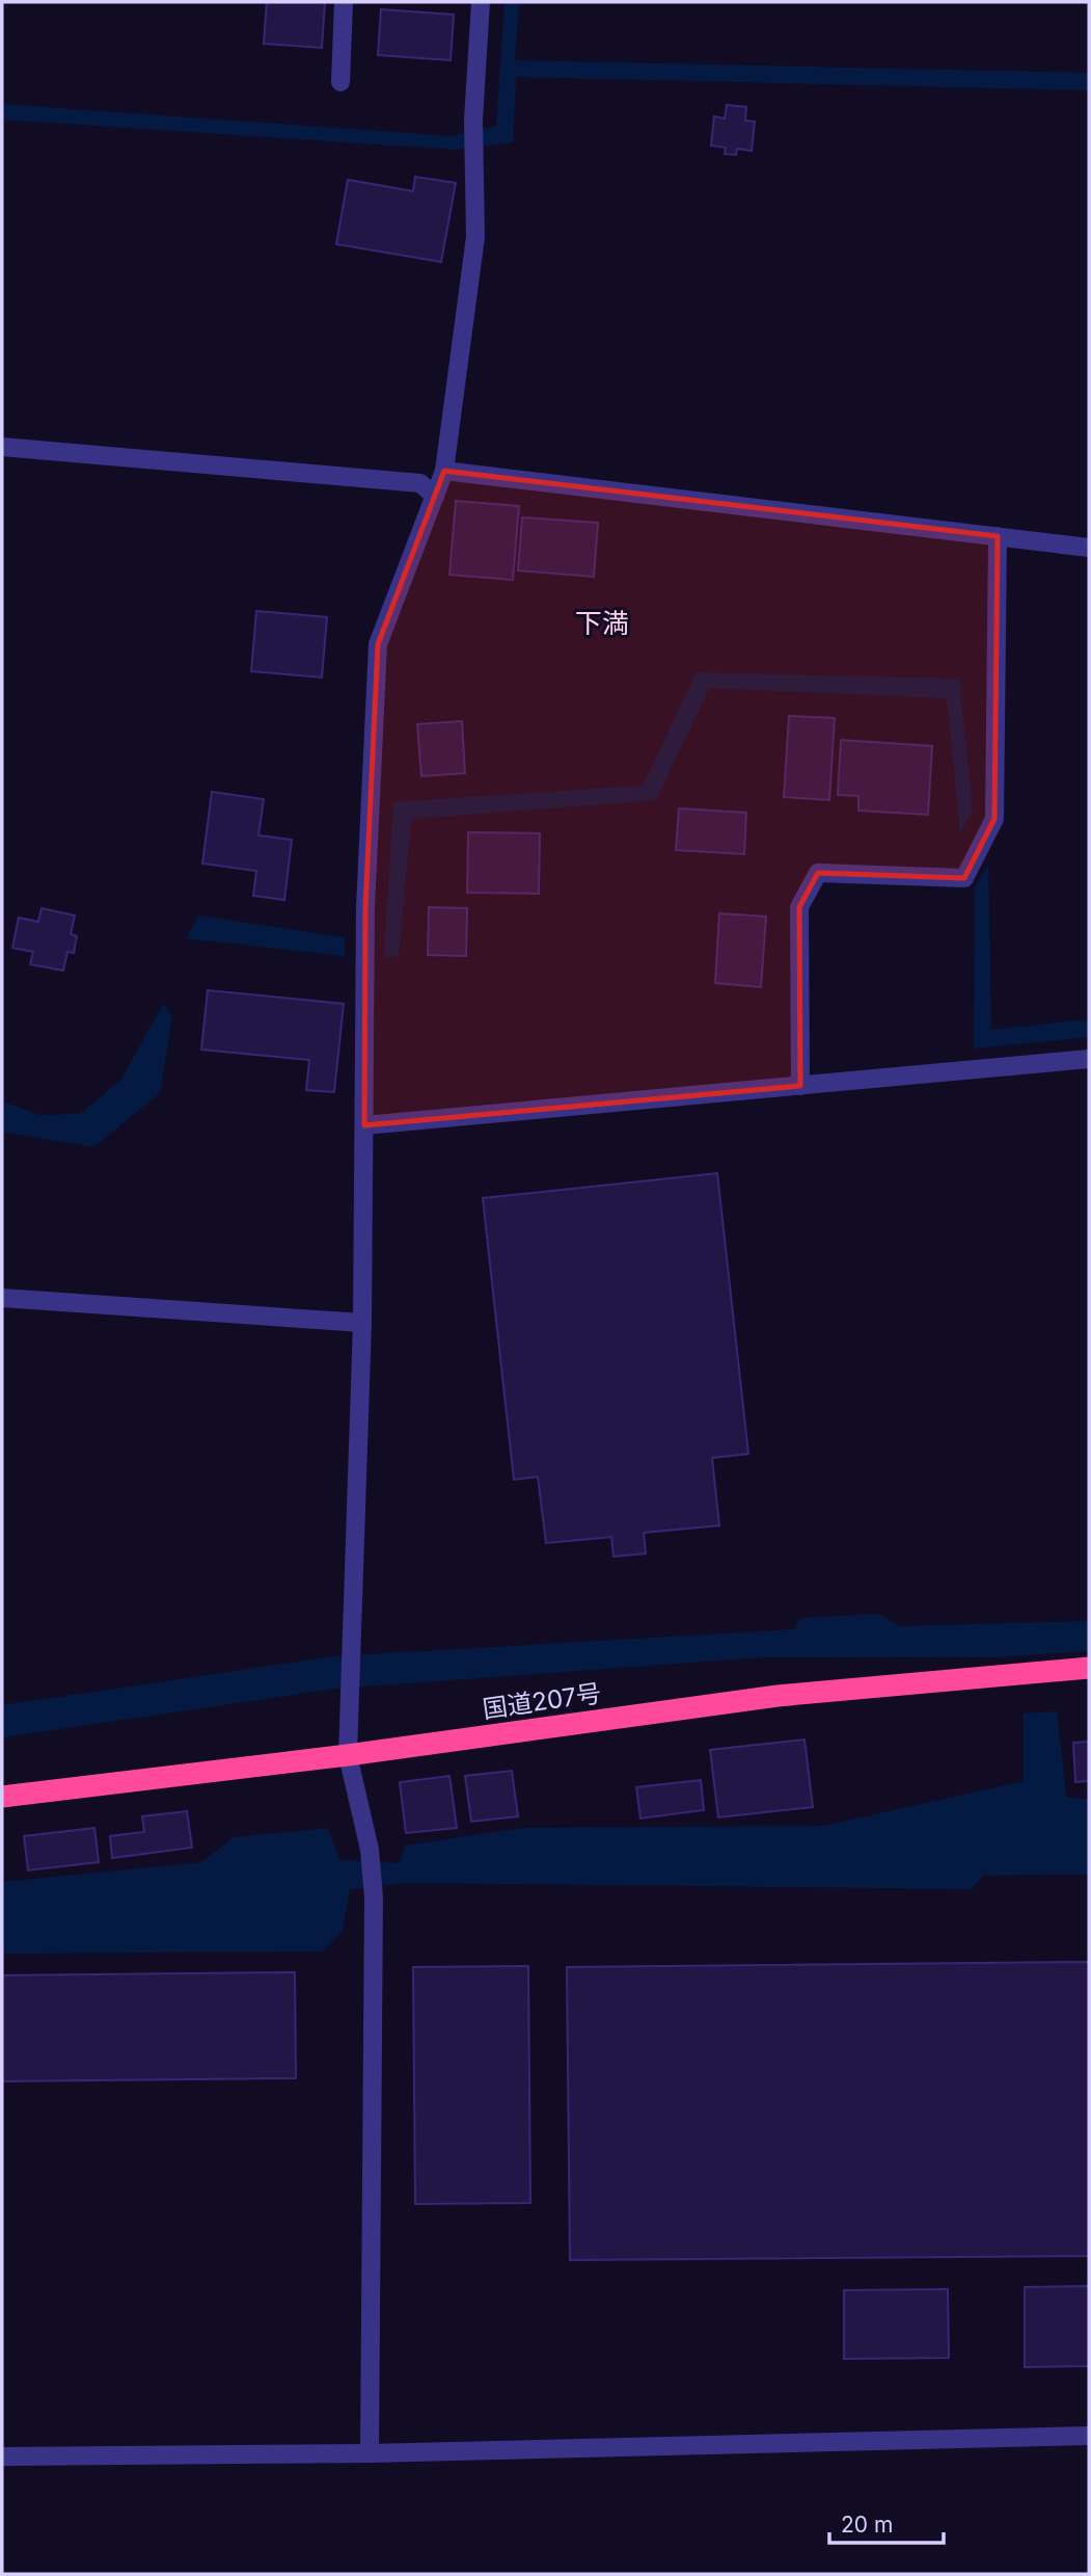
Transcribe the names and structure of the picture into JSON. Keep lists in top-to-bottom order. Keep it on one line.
{"streets":{"highway":["国道207号"]},"districts":["下満"],"scale_bar":"20 m"}
